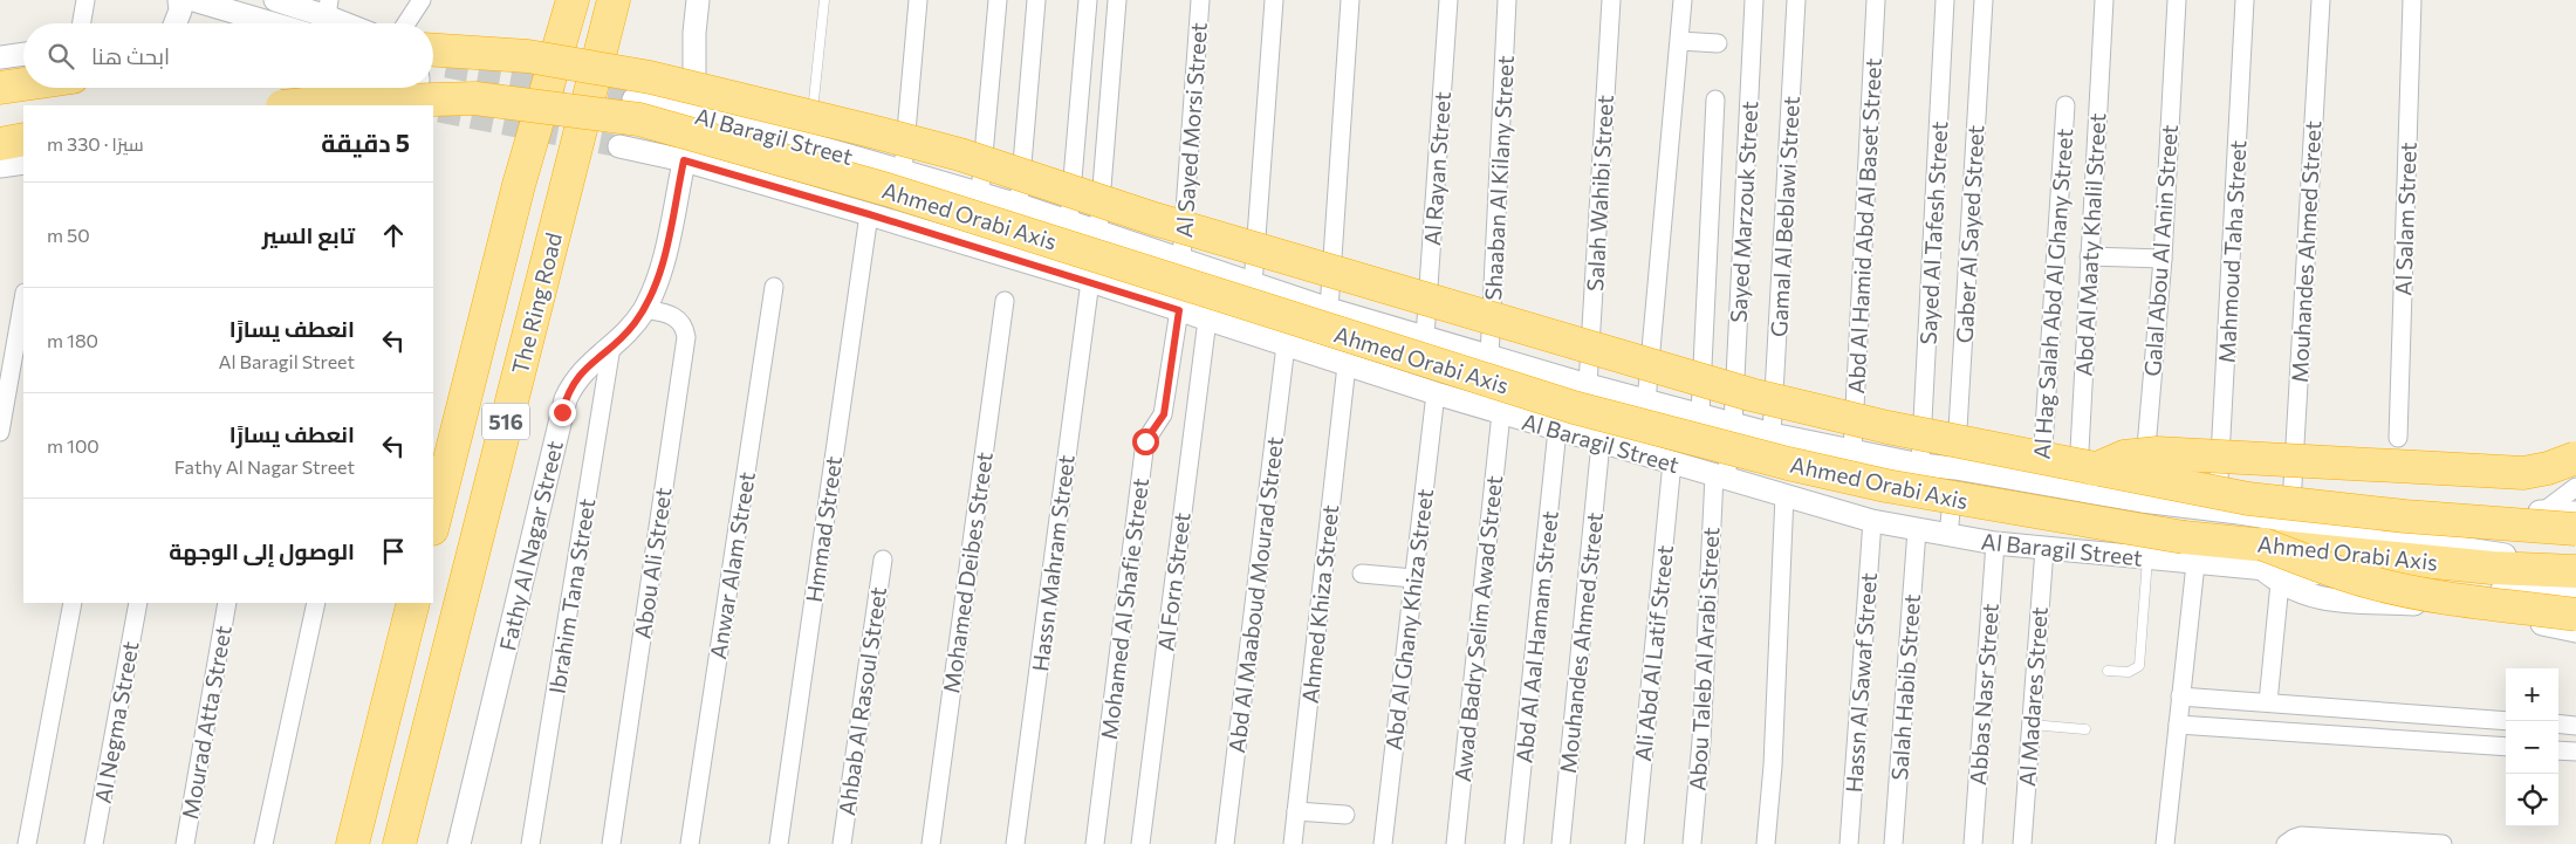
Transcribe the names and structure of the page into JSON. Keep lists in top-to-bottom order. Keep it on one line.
{"streets":{"highway":["Ahmed Orabi Axis","The Ring Road","516"],"street":["Al Sayed Morsi Street","Al Baragil Street","Al Rayan Street","Shaaban Al Kilany Street","Salah Wahibi Street","Sayed Marzouk Street","Gamal Al Beblawi Street","Al Salam Street","Abd Al Hamid Abd Al Baset Street","Sayed Al Tafesh Street","Gaber Al Sayed Street","Abd Al Maaty Khalil Street","Galal Abou Al Anin Street","Mahmoud Taha Street","Mouhandes Ahmed Street","Al Hag Salah Abd Al Ghany Street","Hmmad Street","Fathy Al Nagar Street","Abou Ali Street","Hassn Mahram Street","Anwar Alam Street","Mohamed Deibes Street","Al Forn Street","Abd Al Maaboud Mourad Street","Ibrahim Tana Street","Ahmed Khiza Street","Mohamed Al Shafie Street","Abd Al Ghany Khiza Street","Awad Badry Selim Awad Street","Abd Al Aal Hamam Street","Ali Abd Al Latif Street","Abou Taleb Al Arabi Street","Hassn Al Sawaf Street","Salah Habib Street","Abbas Nasr Street","Al Madares Street","Ahbab Al Rasoul Street","Al Negma Street","Mourad Atta Street"]},"crossings":[["Al Sayed Morsi Street","Al Baragil Street"],["Al Baragil Street","Al Rayan Street"],["Al Baragil Street","Shaaban Al Kilany Street"],["Al Baragil Street","Salah Wahibi Street"],["Al Baragil Street","Sayed Marzouk Street"],["Al Baragil Street","Ahmed Orabi Axis"],["Al Baragil Street","Gamal Al Beblawi Street"],["Al Baragil Street","Abd Al Hamid Abd Al Baset Street"],["Al Baragil Street","Sayed Al Tafesh Street"],["Al Baragil Street","Gaber Al Sayed Street"],["Al Baragil Street","Abd Al Maaty Khalil Street"],["Al Baragil Street","Galal Abou Al Anin Street"],["Al Baragil Street","Mouhandes Ahmed Street"],["Al Baragil Street","Al Hag Salah Abd Al Ghany Street"],["Al Baragil Street","Hmmad Street"],["Al Baragil Street","Fathy Al Nagar Street"],["Al Baragil Street","Hassn Mahram Street"],["Al Baragil Street","Al Forn Street"],["Al Baragil Street","Abd Al Maaboud Mourad Street"],["Al Baragil Street","Ahmed Khiza Street"],["Al Baragil Street","Mohamed Al Shafie Street"],["Al Baragil Street","Abd Al Ghany Khiza Street"],["Al Baragil Street","Awad Badry Selim Awad Street"],["Al Baragil Street","Abd Al Aal Hamam Street"],["Al Baragil Street","Ali Abd Al Latif Street"],["Al Baragil Street","Abou Taleb Al Arabi Street"],["Al Baragil Street","Hassn Al Sawaf Street"],["Al Baragil Street","Salah Habib Street"],["Al Baragil Street","Abbas Nasr Street"],["Al Baragil Street","Al Madares Street"],["Sayed Marzouk Street","Abou Taleb Al Arabi Street"],["Ahmed Orabi Axis","Abd Al Maaty Khalil Street"],["Fathy Al Nagar Street","Abou Ali Street"],["Fathy Al Nagar Street","Ibrahim Tana Street"]],"page":{"search":"ابحث هنا","heading":["5 دقيقة","سيرًا · 330 m"],"list":[["تابع السير","50 m"],["انعطف يسارًا","Al Baragil Street","180 m"],["انعطف يسارًا","Fathy Al Nagar Street","100 m"],"الوصول إلى الوجهة"],"map_buttons":["+","−"]}}
